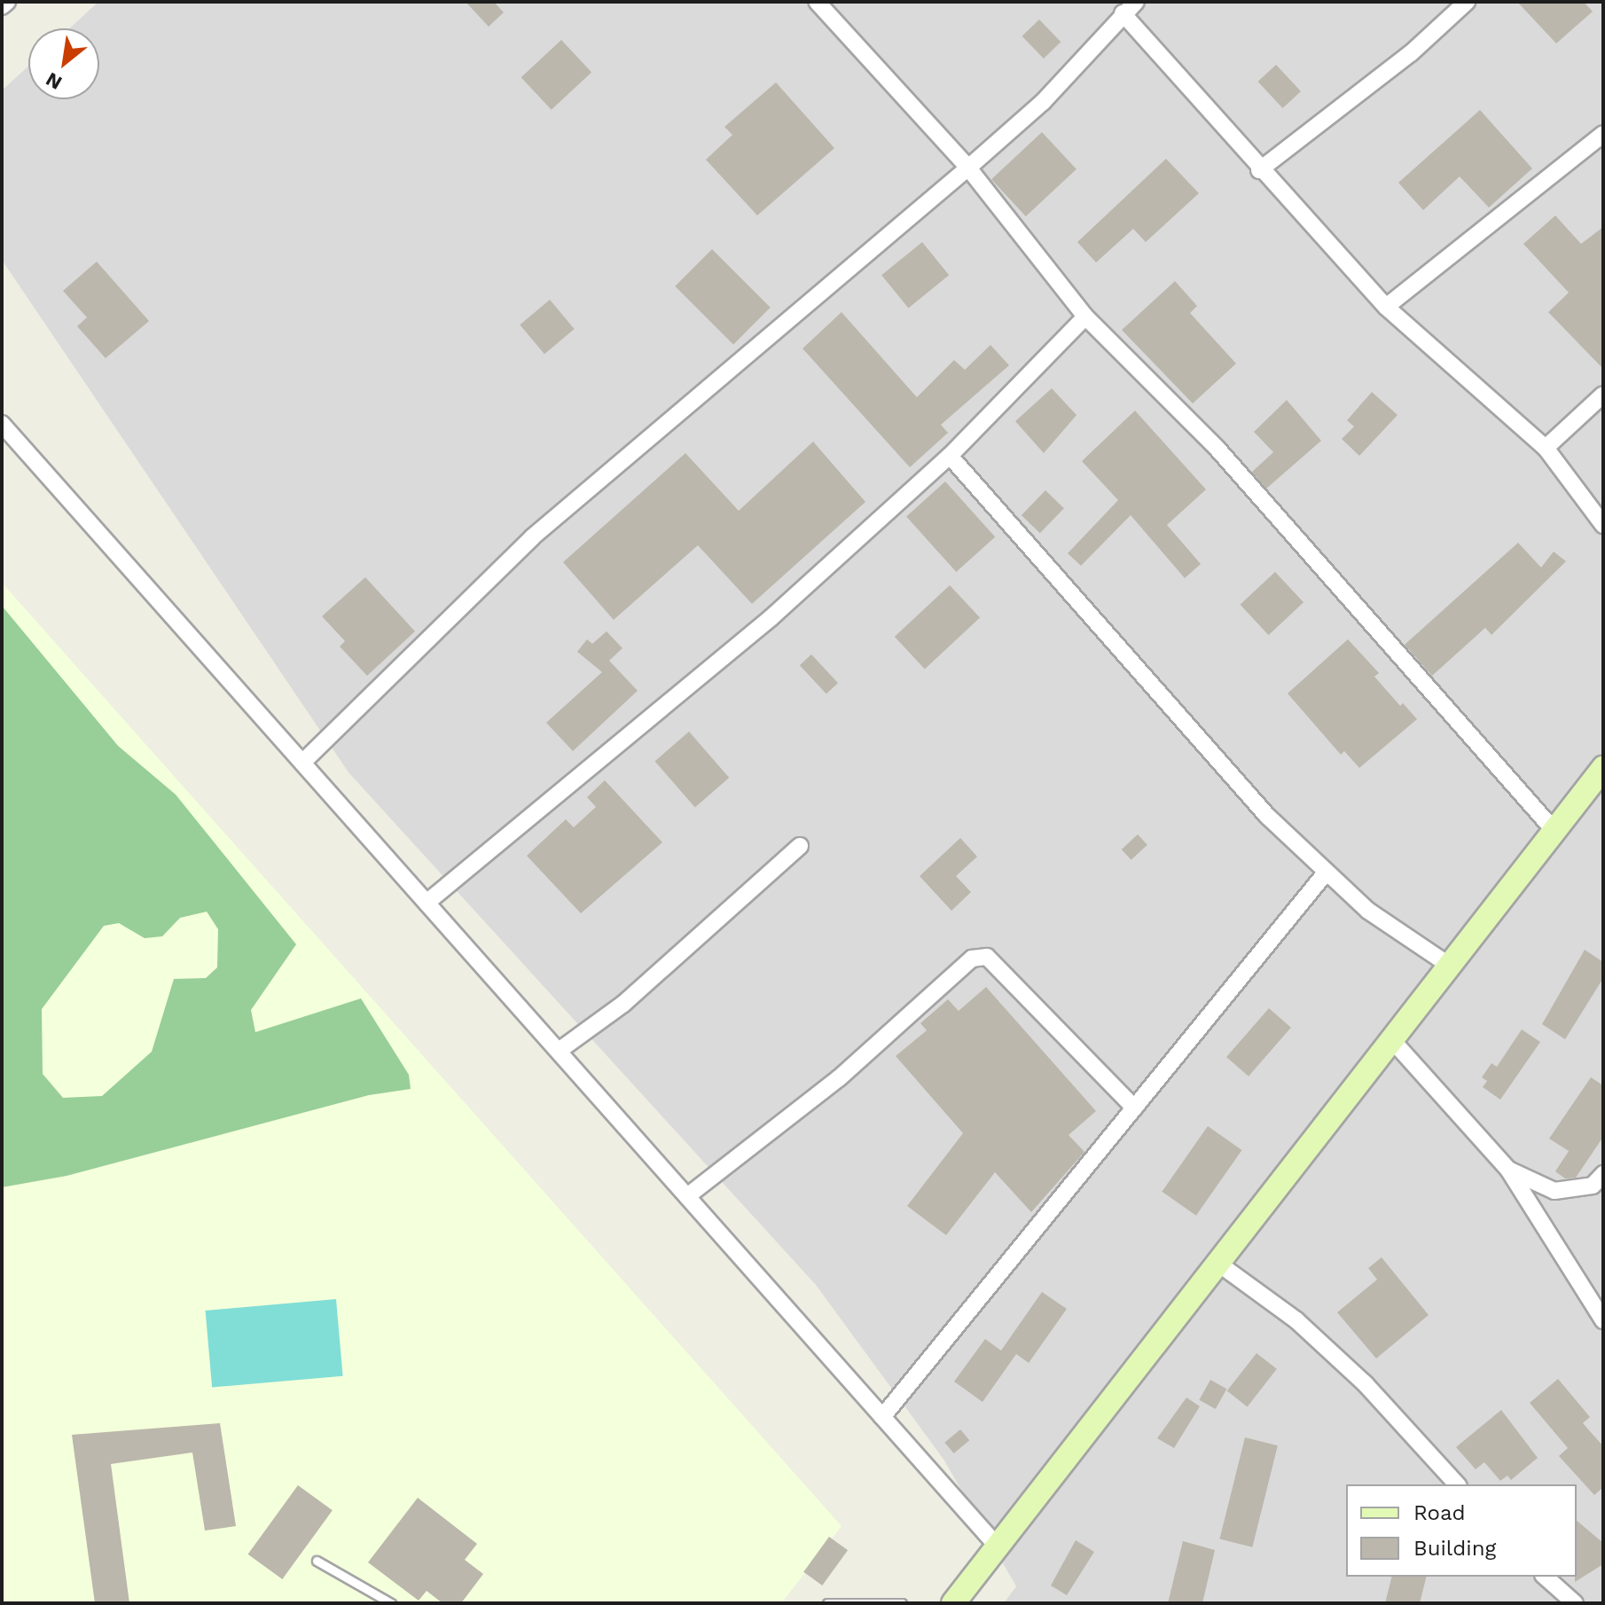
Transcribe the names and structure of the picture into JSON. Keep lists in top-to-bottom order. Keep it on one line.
{"legend":["Road","Building"],"north":"bottom left"}
